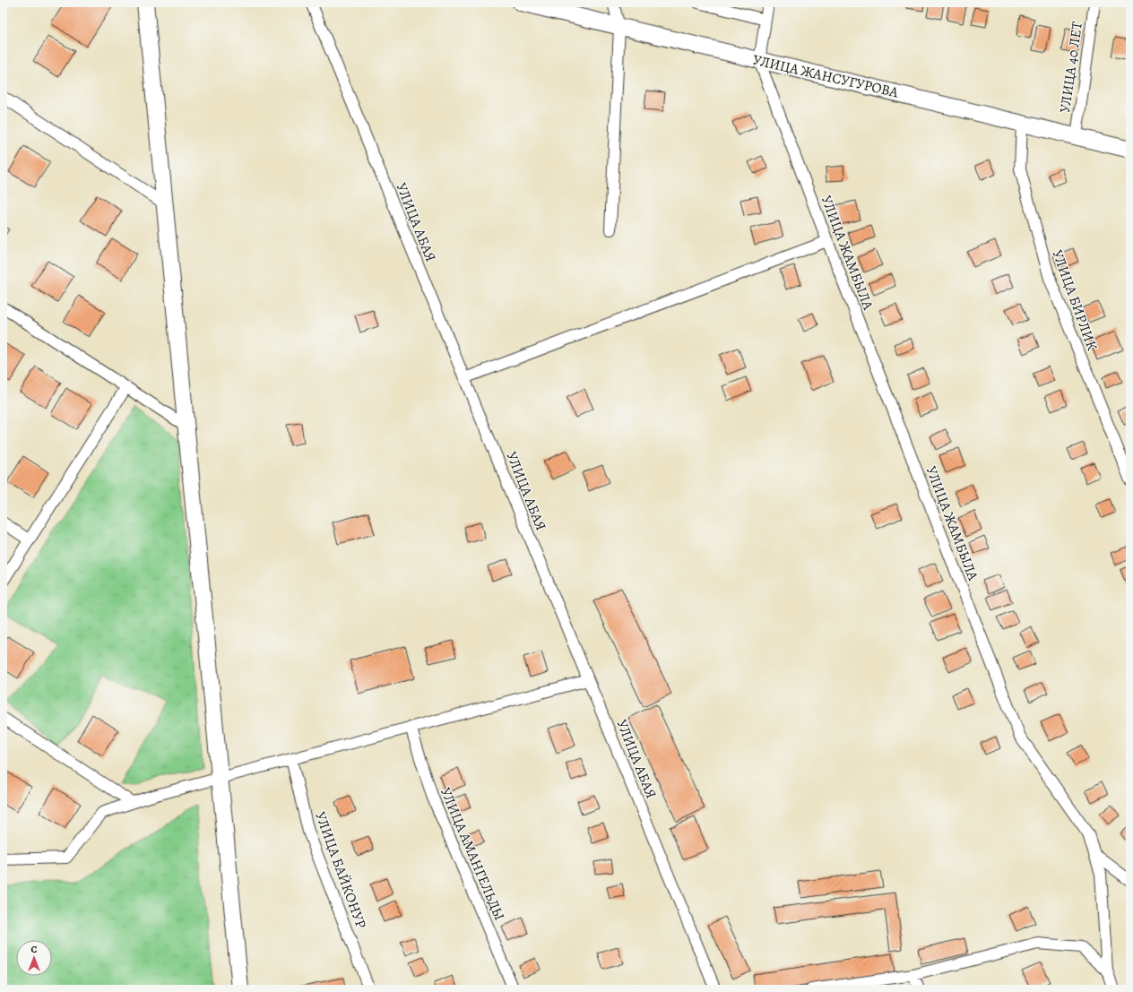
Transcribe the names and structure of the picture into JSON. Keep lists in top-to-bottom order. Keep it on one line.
{"streets":{"main road":["УЛИЦА ЖАНСУГУРОВА"],"street":["УЛИЦА 40 ЛЕТ","УЛИЦА АБАЯ","УЛИЦА ЖАМБЫЛА","УЛИЦА БИРЛИК","УЛИЦА АМАНГЕЛЬДЫ","УЛИЦА БАЙКОНУР"]},"crossings":[["УЛИЦА 40 ЛЕТ","УЛИЦА ЖАНСУГУРОВА"],["УЛИЦА ЖАНСУГУРОВА","УЛИЦА ЖАМБЫЛА"],["УЛИЦА ЖАНСУГУРОВА","УЛИЦА БИРЛИК"]],"north":"top"}
